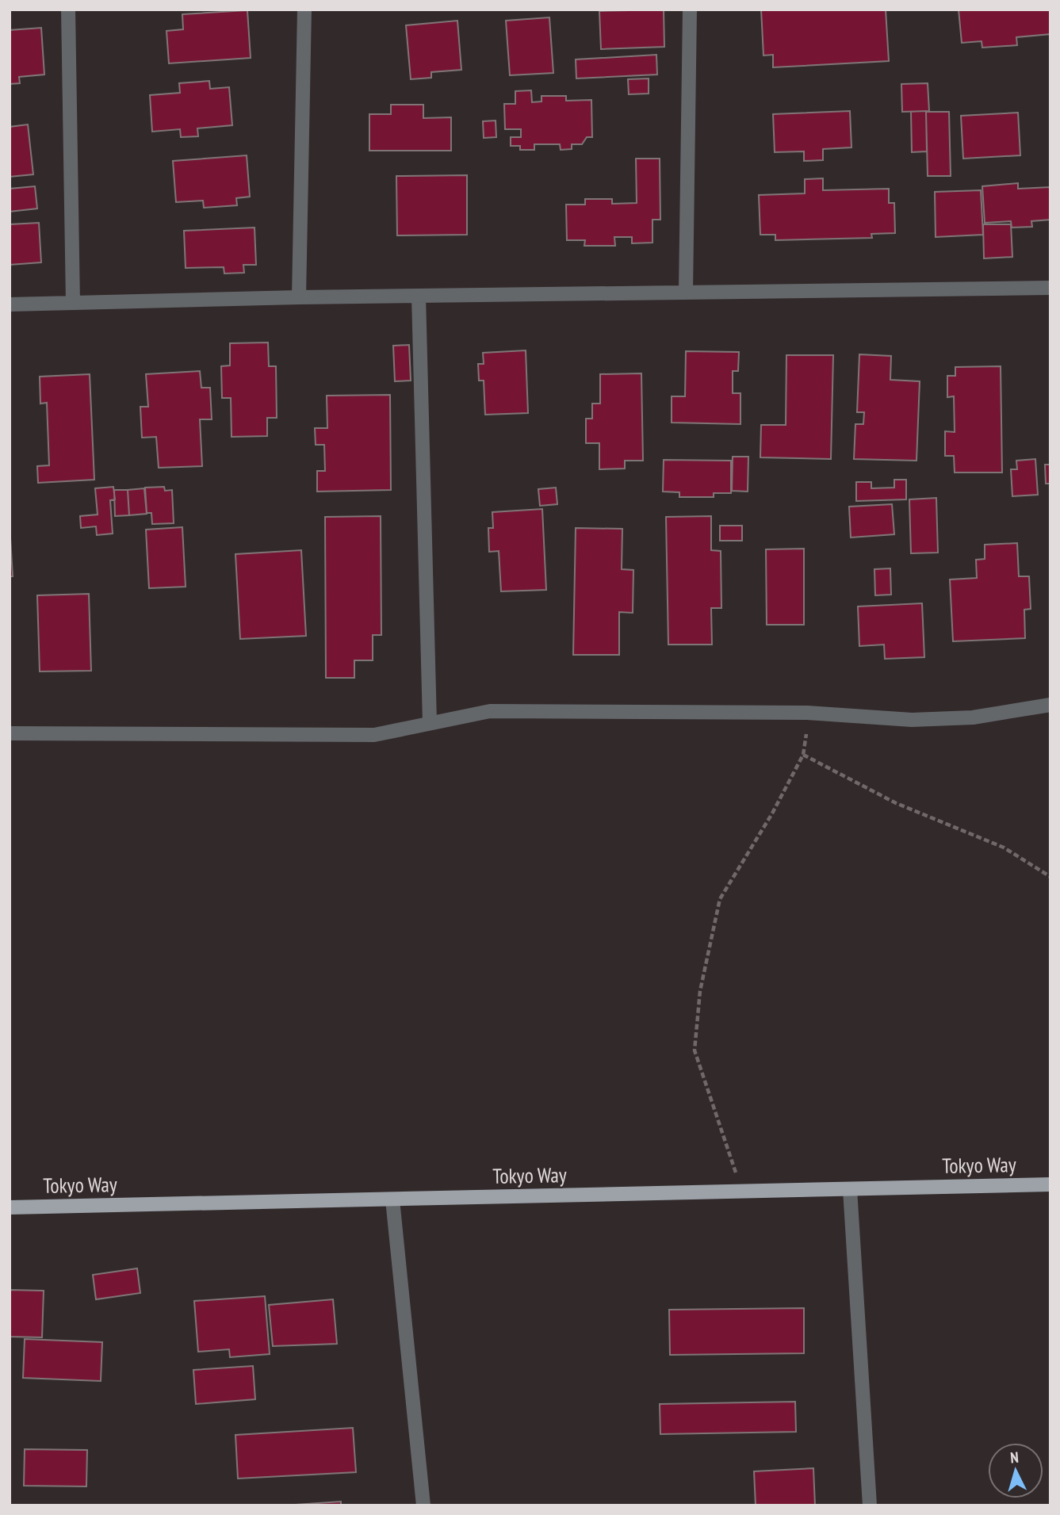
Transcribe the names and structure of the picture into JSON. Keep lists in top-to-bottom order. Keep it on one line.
{"streets":{"main road":["Tokyo Way"]},"north":"top"}
